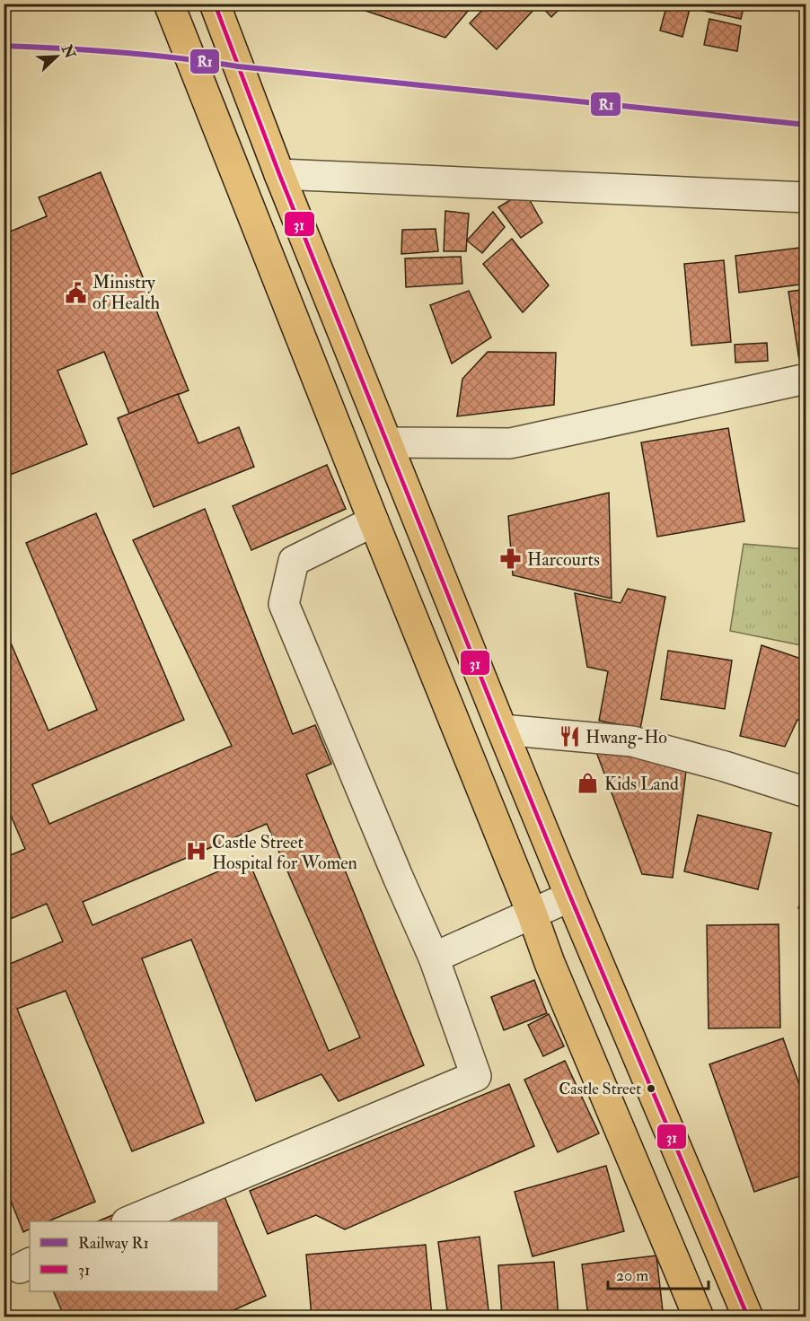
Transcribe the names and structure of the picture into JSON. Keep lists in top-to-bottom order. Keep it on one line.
{"places":{"public building":["Ministry of Health"],"pharmacy":["Harcourts"],"restaurant":["Hwang-Ho"],"shop":["Kids Land"],"hospital":["Castle Street Hospital for Women"],"other":["Castle Street"]},"lines":["transit line 31","rail line R1"],"legend":["Railway R1","31"],"scale_bar":"20 m","north":"top right"}
